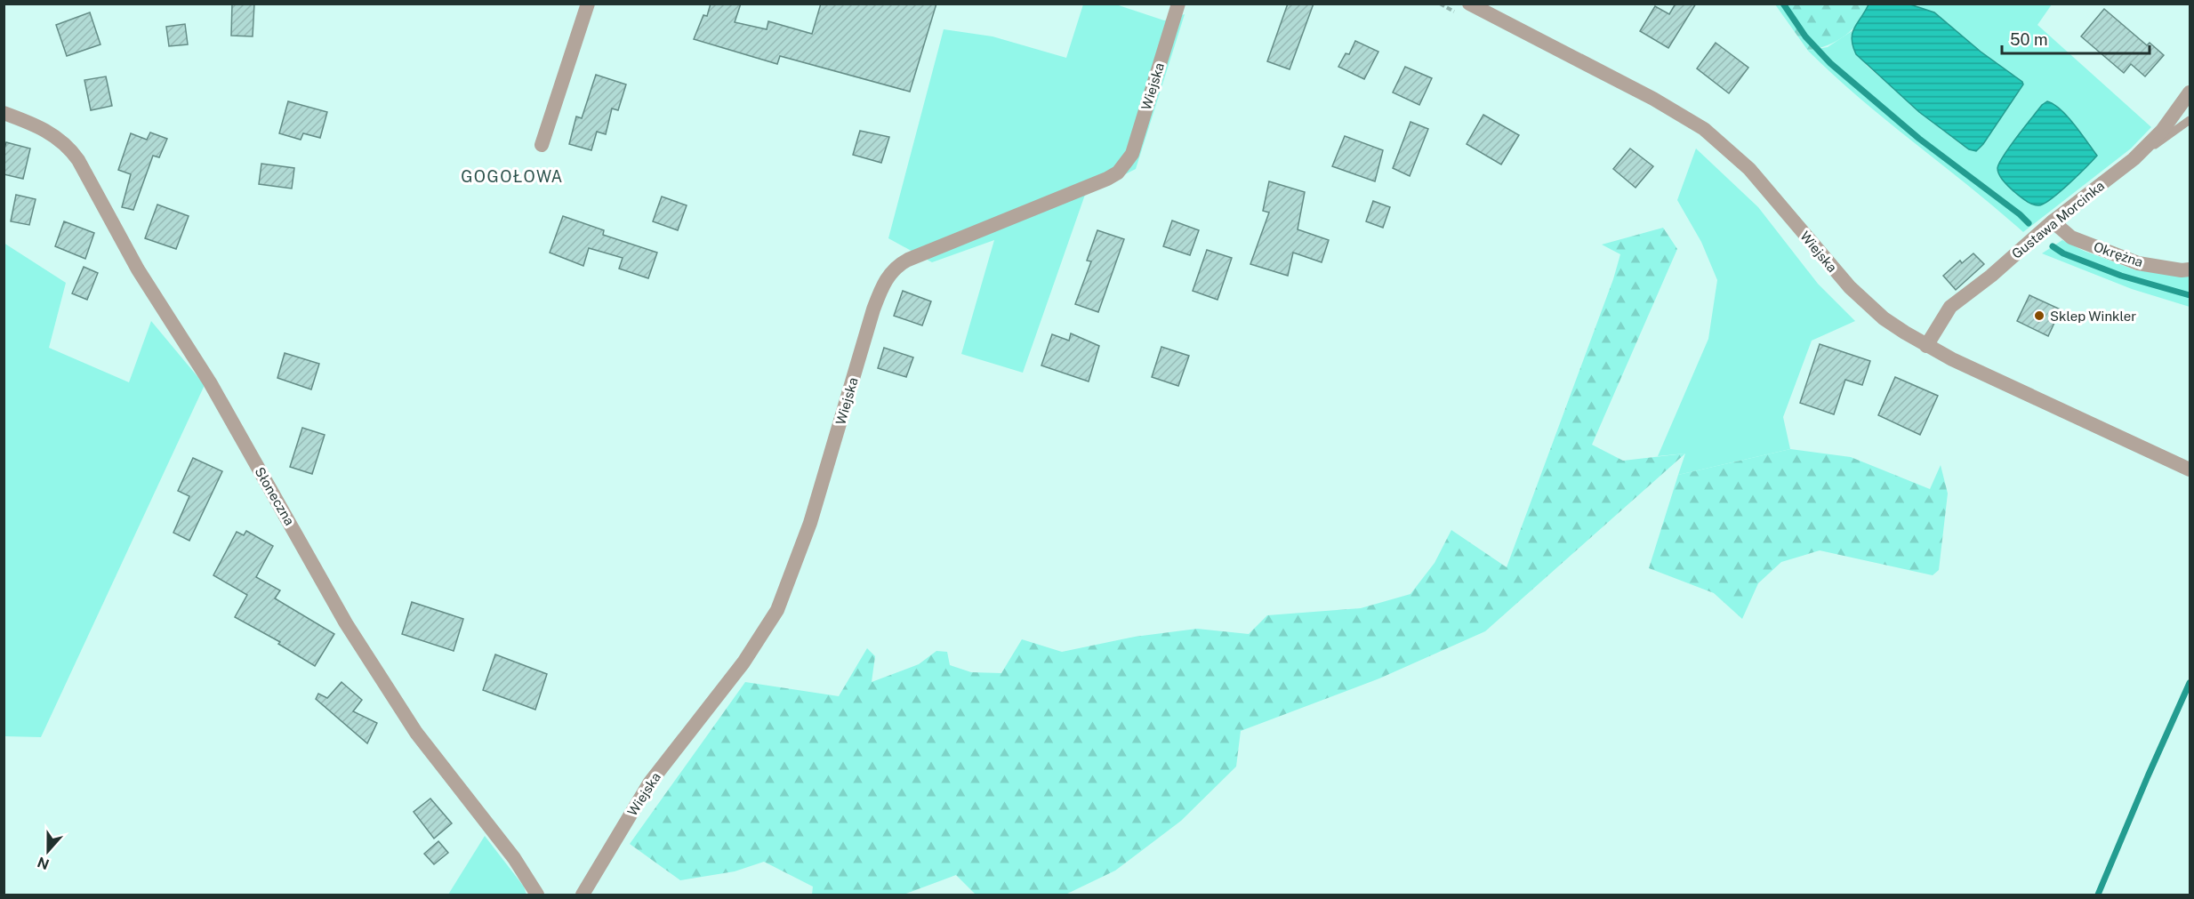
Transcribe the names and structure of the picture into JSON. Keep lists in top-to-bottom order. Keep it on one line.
{"streets":{"street":["Wiejska","Gustawa Morcinka","Okrężna","Słoneczna"]},"crossings":[["Wiejska","Gustawa Morcinka"],["Gustawa Morcinka","Okrężna"]],"districts":["GOGOŁOWA"],"places":["Sklep Winkler"],"scale_bar":"50 m","north":"bottom"}
